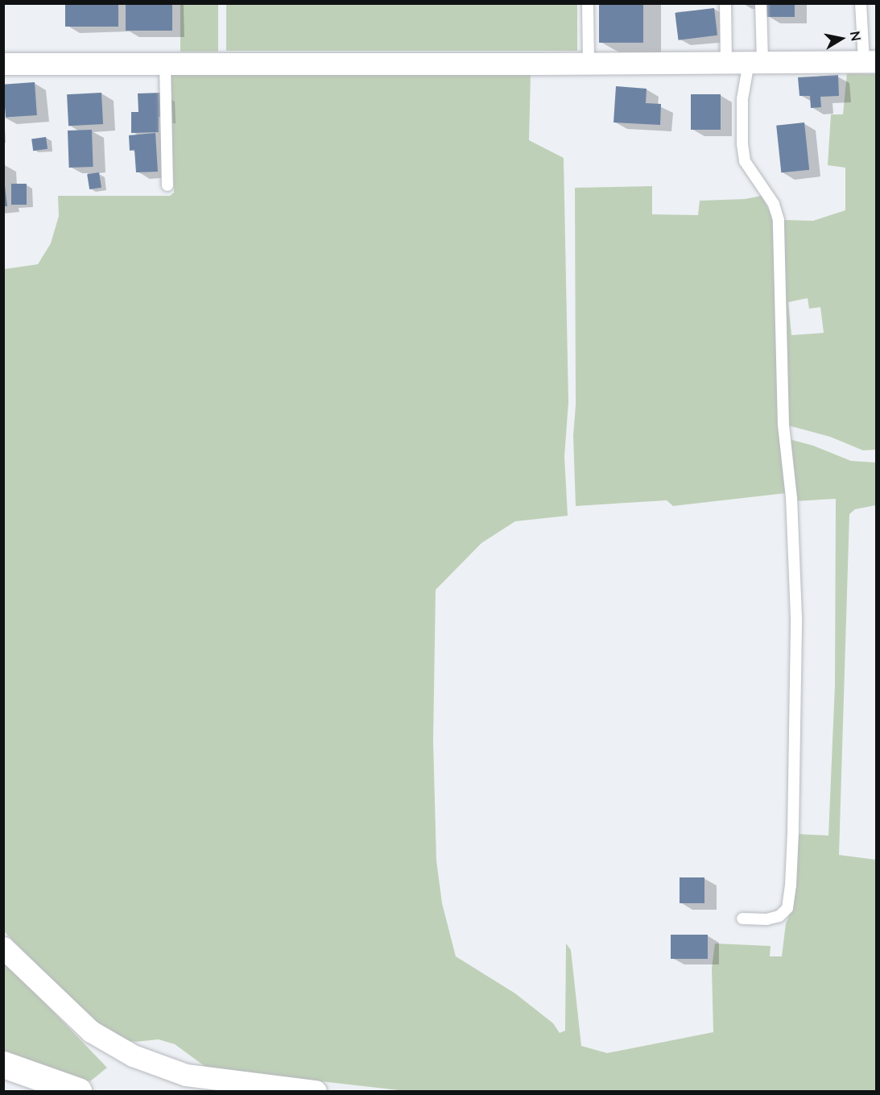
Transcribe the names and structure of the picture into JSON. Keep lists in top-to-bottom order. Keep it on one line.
{"north":"right"}
